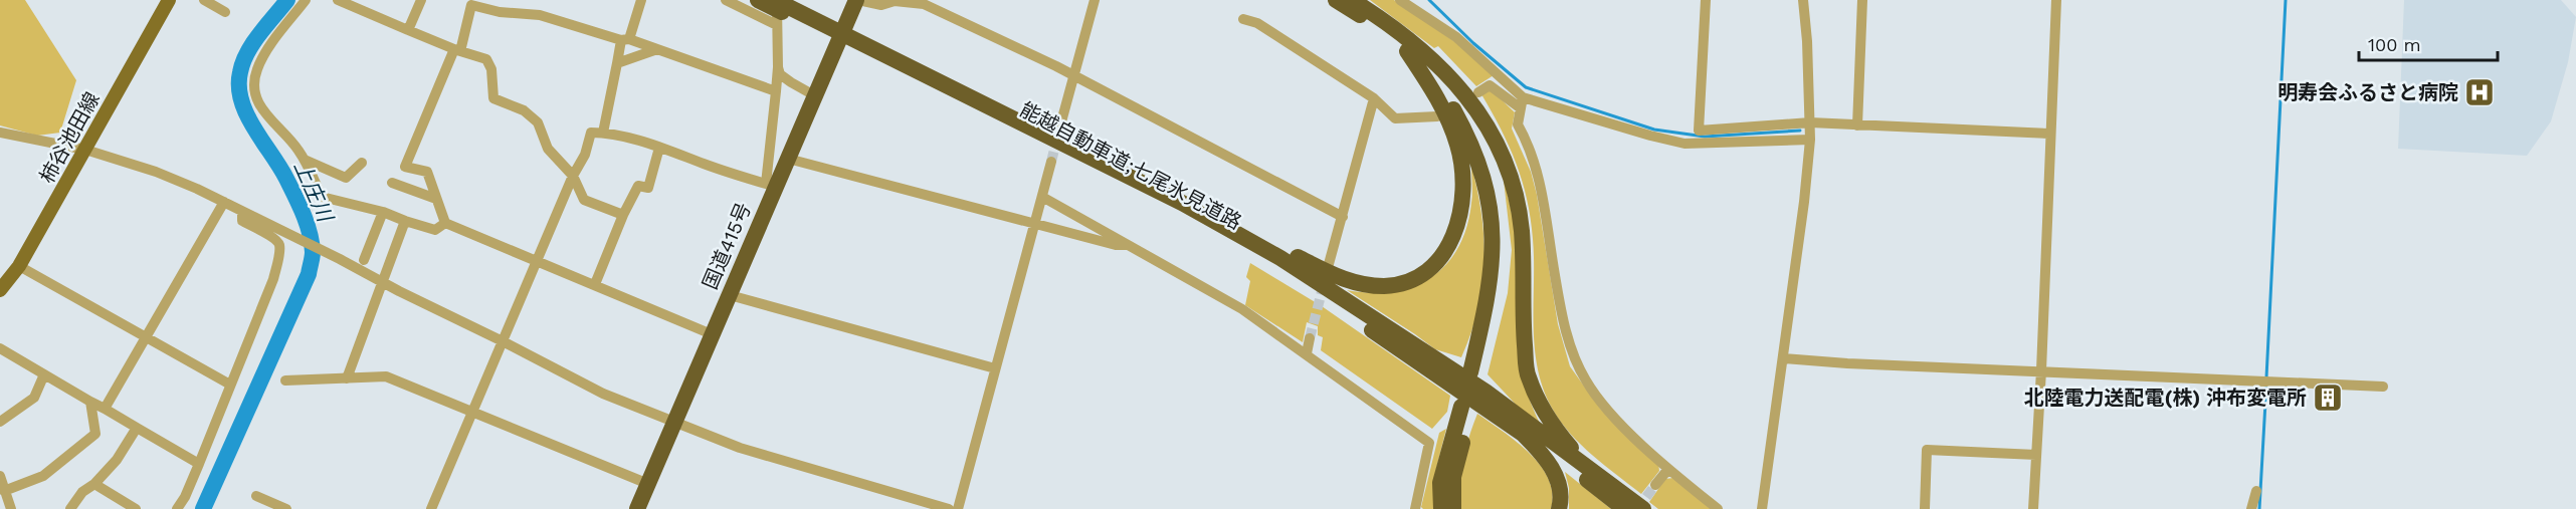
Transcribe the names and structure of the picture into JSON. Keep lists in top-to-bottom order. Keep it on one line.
{"streets":{"highway":["能越自動車道;七尾氷見道路","国道415号"],"main road":["柿谷池田線"]},"water":["上庄川"],"places":{"hospital":["明寿会ふるさと病院"],"building":["北陸電力送配電(株) 沖布変電所"]},"scale_bar":"100 m"}
